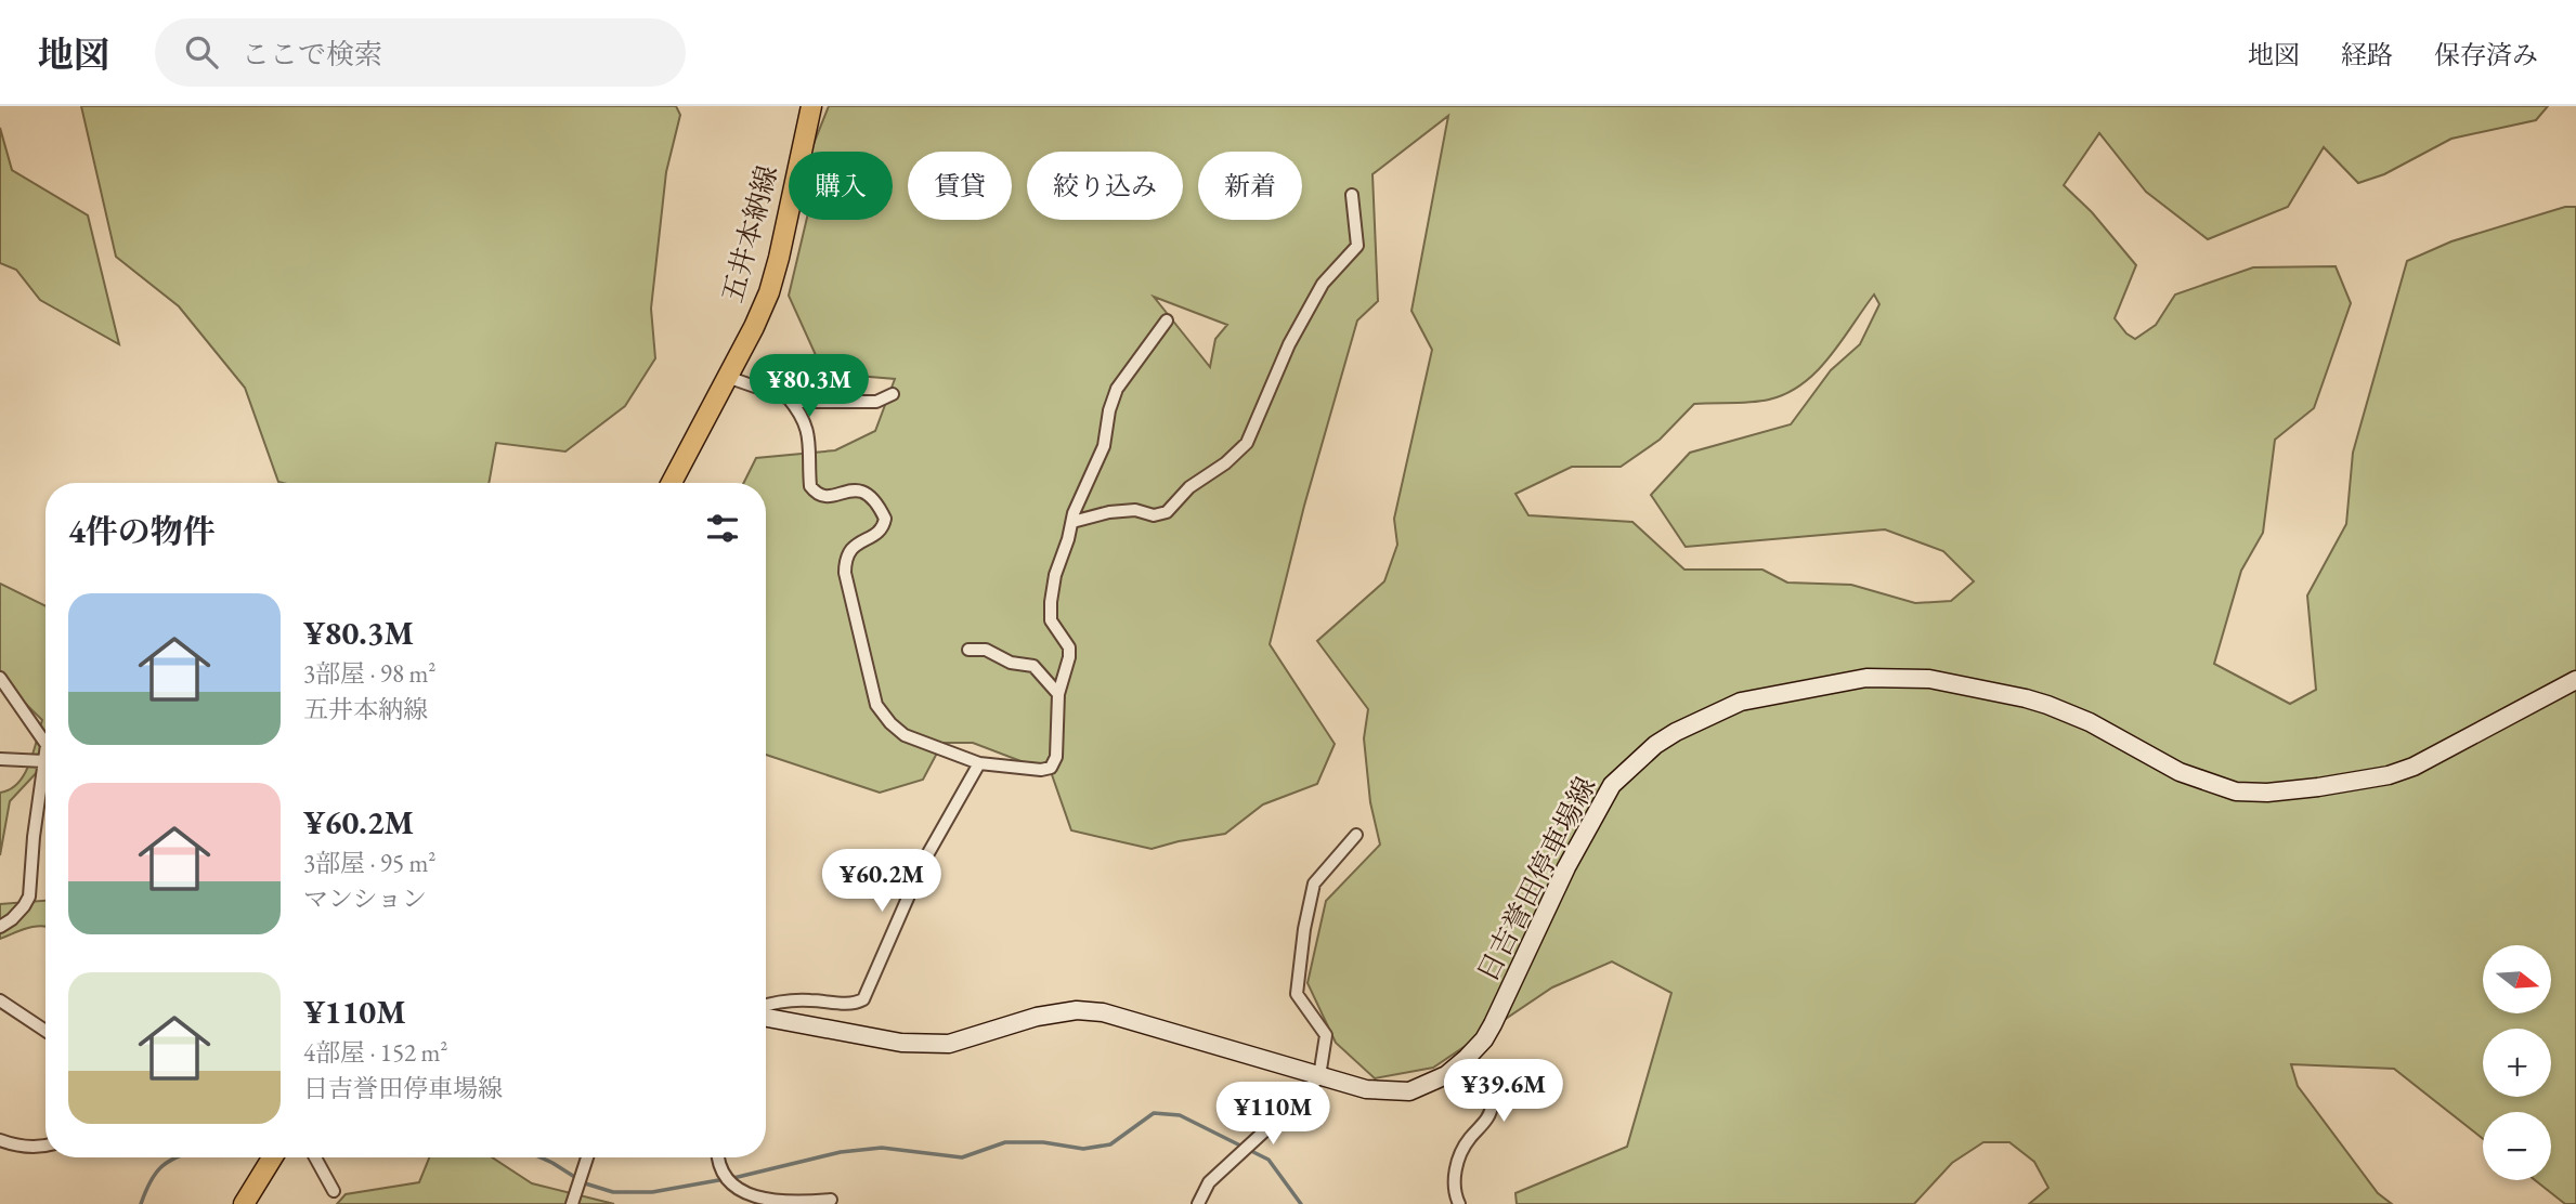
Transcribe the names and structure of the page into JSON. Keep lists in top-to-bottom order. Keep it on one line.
{"streets":{"main road":["五井本納線","日吉誉田停車場線"]},"north":"right","page":{"header":"地図","search":"ここで検索","nav":["地図","経路","保存済み"],"chip":["購入","賃貸","絞り込み","新着"],"price":["¥80.3M","¥60.2M","¥39.6M","¥110M"],"heading":"4件の物件","list":[{"name":"¥80.3M","note":"3部屋 · 98 m² · 五井本納線"},{"name":"¥60.2M","note":"3部屋 · 95 m² · マンション"},{"name":"¥110M","note":"4部屋 · 152 m² · 日吉誉田停車場線"}],"map_buttons":["+","−"]}}
